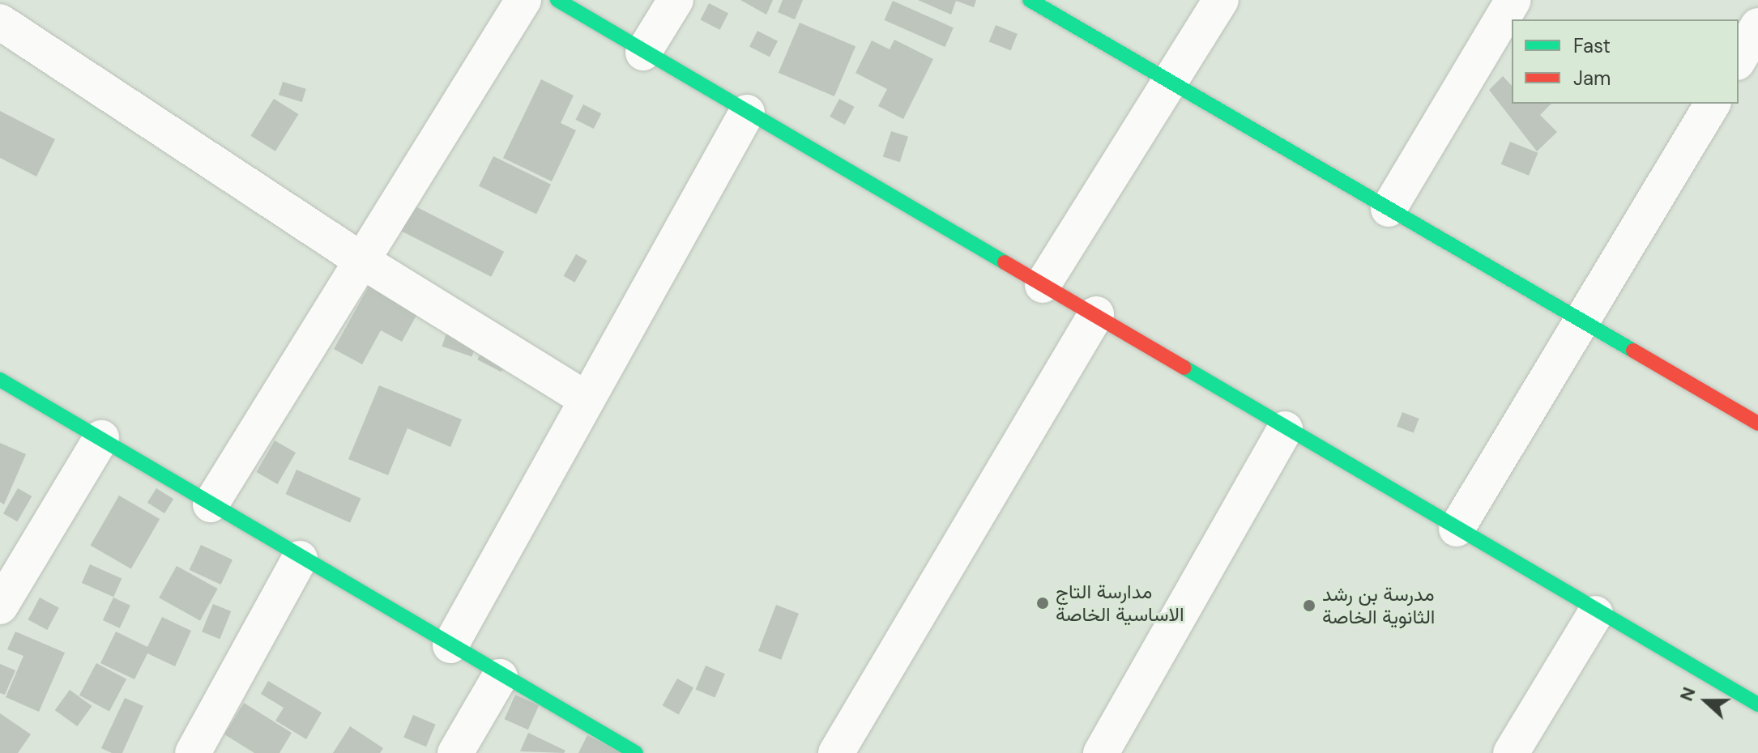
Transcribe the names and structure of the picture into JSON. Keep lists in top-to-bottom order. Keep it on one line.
{"places":["مدارسة التاج الاساسية الخاصة","مدرسة بن رشد الثانوية الخاصة"],"legend":["Fast","Jam"],"north":"left"}
